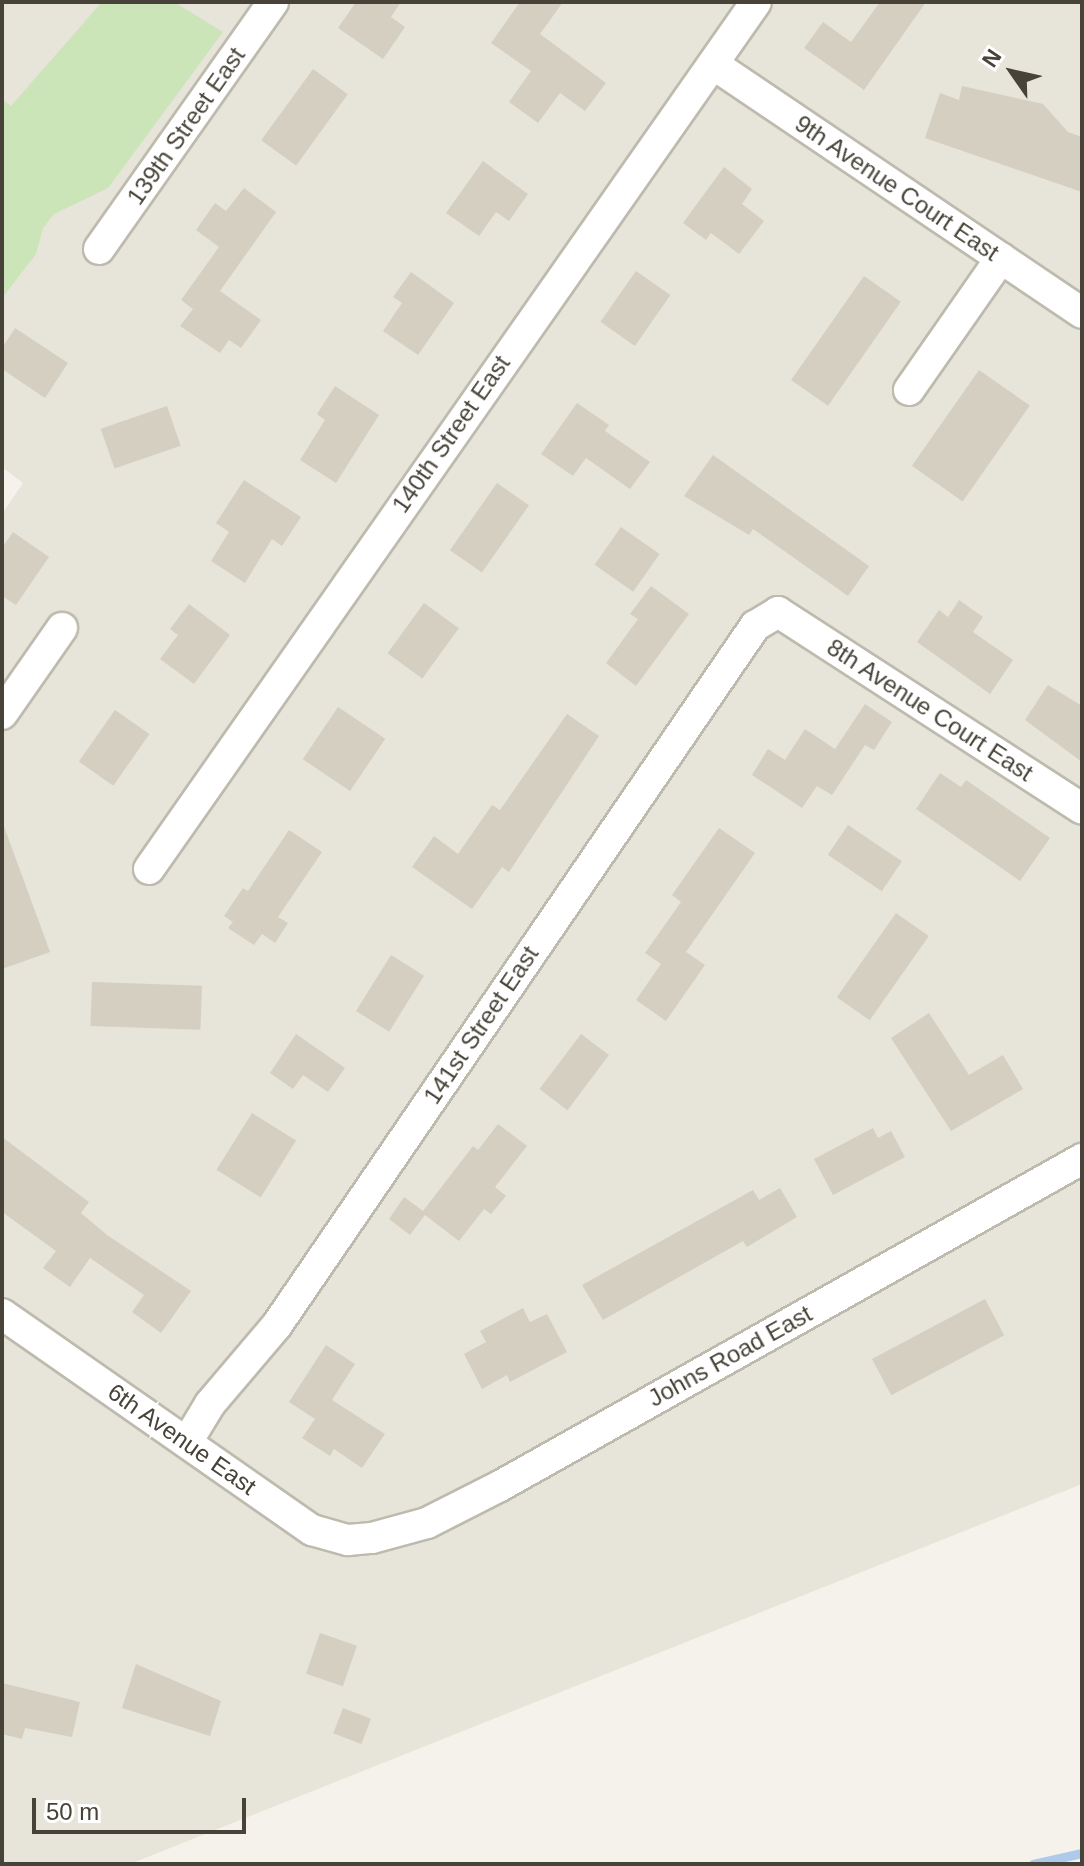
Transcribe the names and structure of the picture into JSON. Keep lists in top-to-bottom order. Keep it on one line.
{"streets":{"street":["139th Street East","9th Avenue Court East","140th Street East","8th Avenue Court East","141st Street East","Johns Road East","6th Avenue East"]},"crossings":[["9th Avenue Court East","140th Street East"],["8th Avenue Court East","141st Street East"],["141st Street East","6th Avenue East"],["Johns Road East","6th Avenue East"]],"scale_bar":"50 m","north":"top left"}
